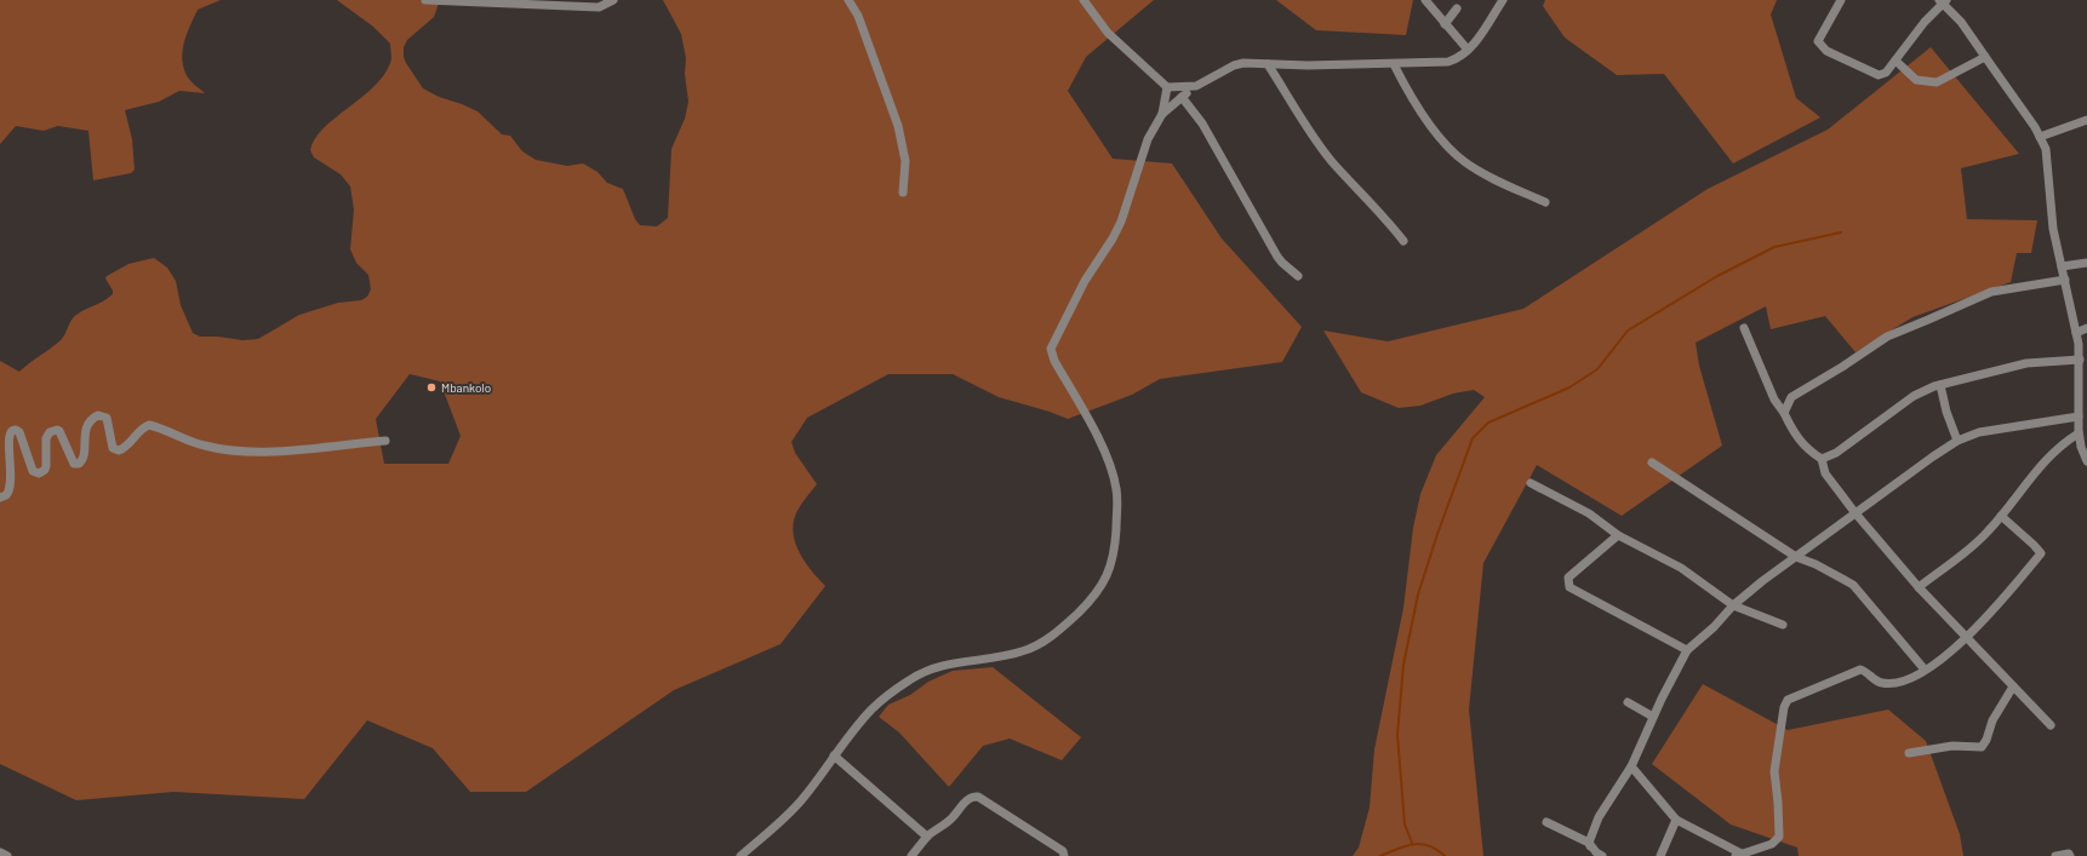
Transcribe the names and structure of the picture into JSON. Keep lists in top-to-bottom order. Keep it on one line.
{"places":["Mbankolo"]}
